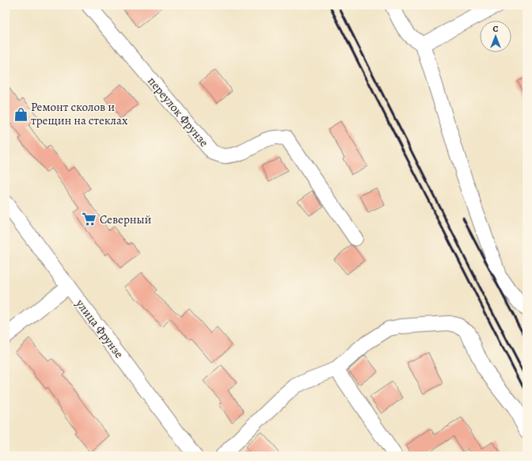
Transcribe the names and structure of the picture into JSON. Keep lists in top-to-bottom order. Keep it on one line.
{"streets":{"street":["переулок Фрунзе","улица Фрунзе"]},"places":{"shop":["Ремонт сколов и трещин на стеклах"],"supermarket":["Северный"]},"north":"top"}
